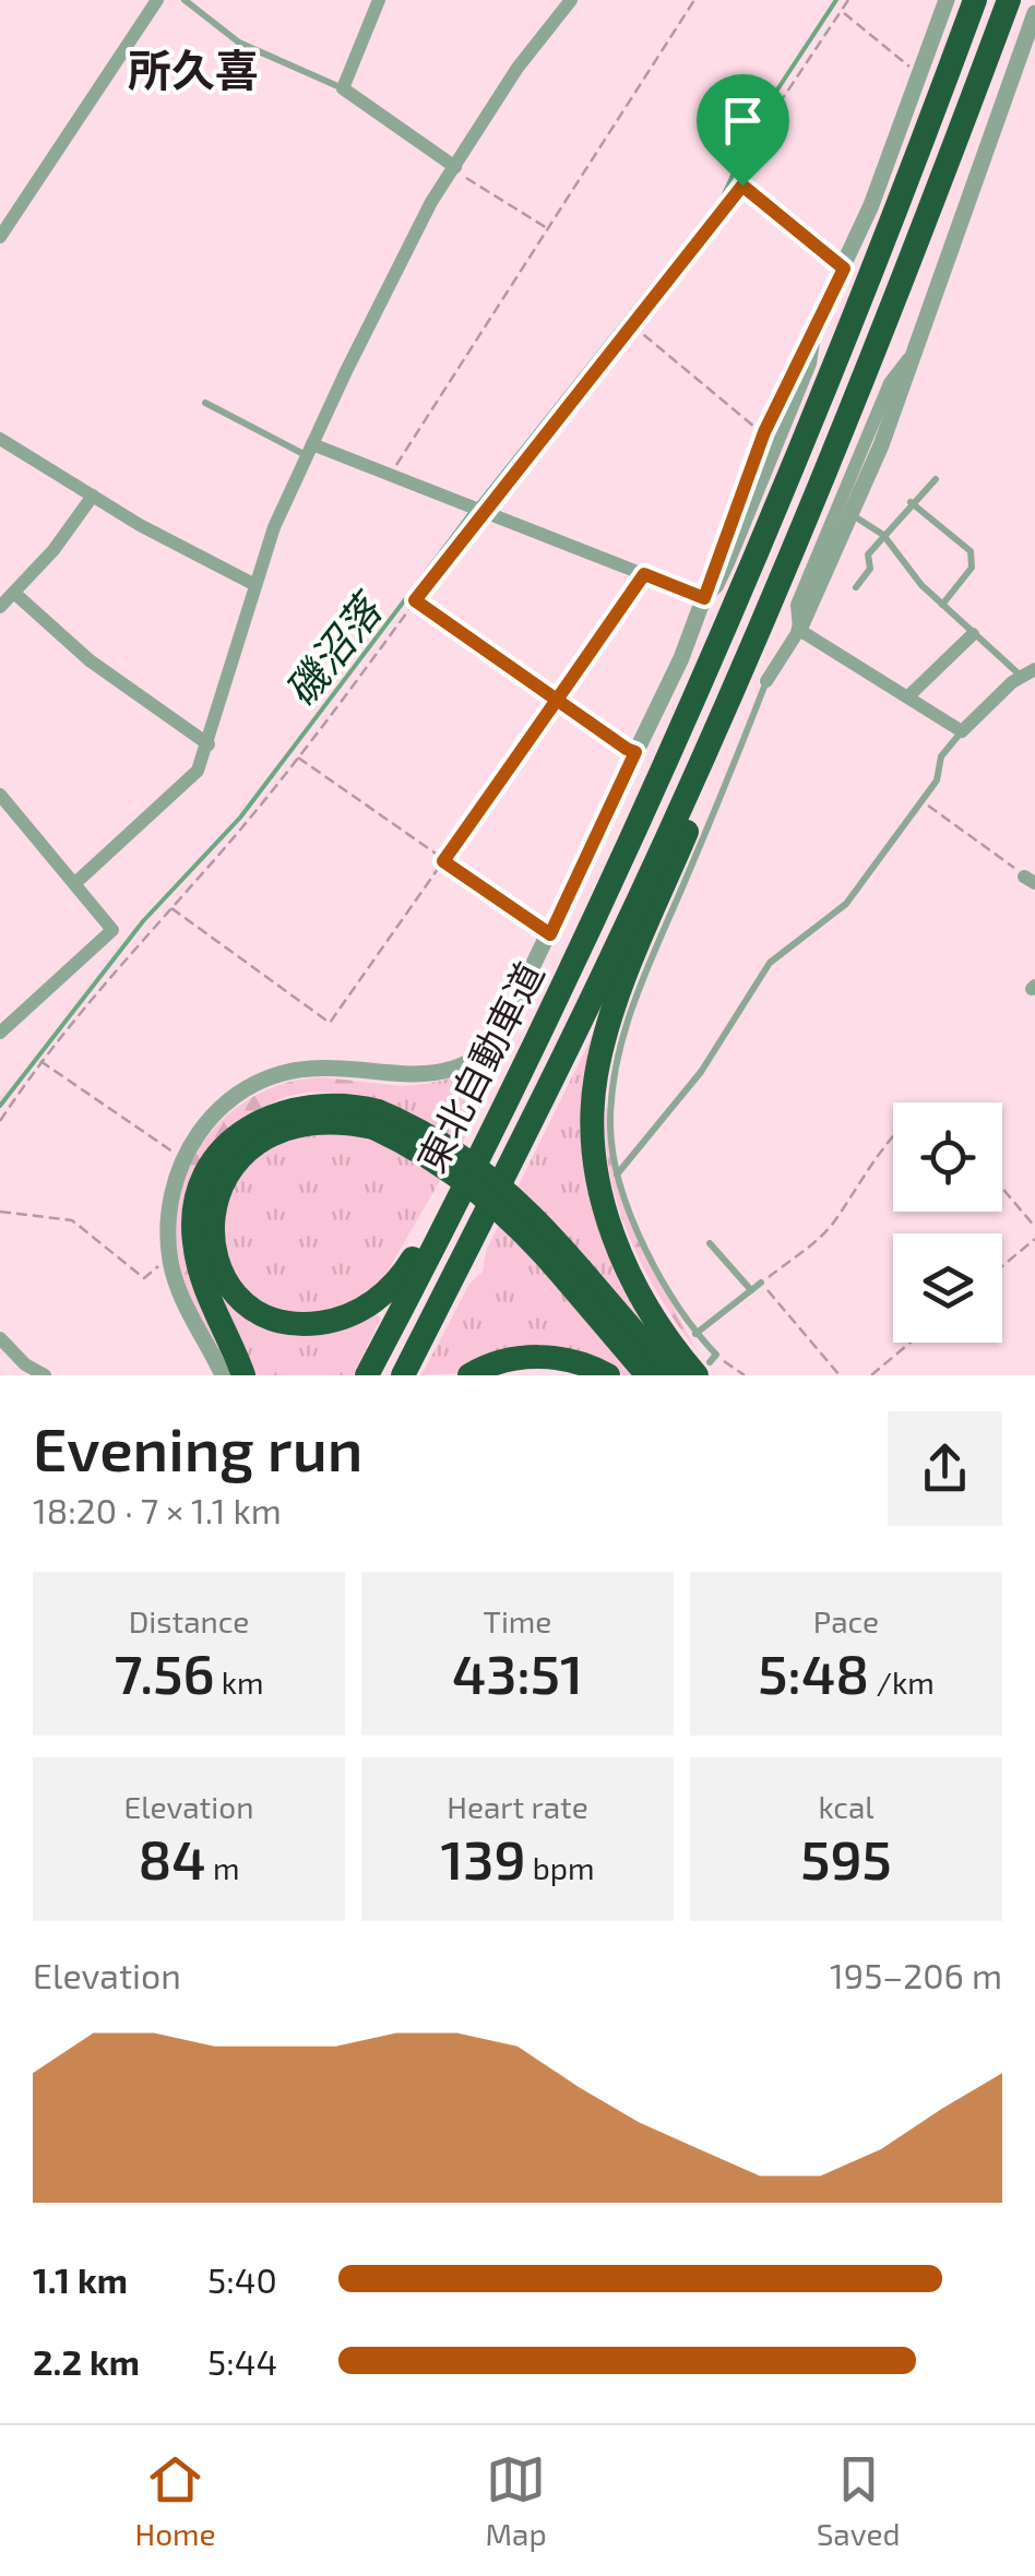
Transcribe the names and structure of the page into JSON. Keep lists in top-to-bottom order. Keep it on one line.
{"streets":{"highway":["東北自動車道"]},"districts":["所久喜"],"water":["磯沼落"],"page":{"heading":["Evening run","18:20 · 7 × 1.1 km"],"stats":[["Distance","7.56 km"],["Time","43:51"],["Pace","5:48 /km"],["Elevation","84 m"],["Heart rate","139 bpm"],["kcal","595"]],"chart":["Elevation","195–206 m"],"list":[{"name":"1.1 km","note":"5:40"},{"name":"2.2 km","note":"5:44"}],"tabs":["Home","Map","Saved"]}}
